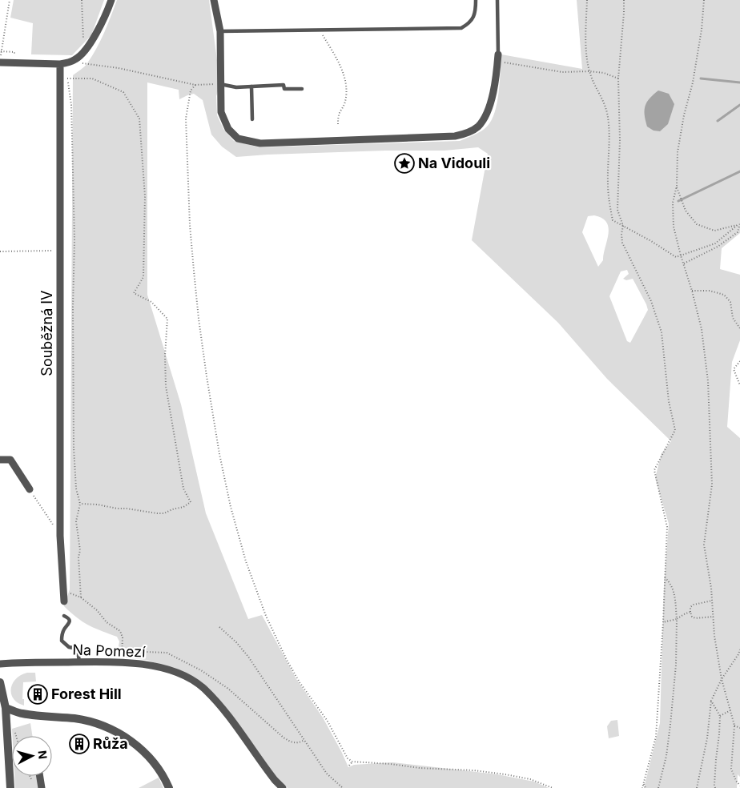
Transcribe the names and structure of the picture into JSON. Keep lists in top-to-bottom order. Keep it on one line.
{"streets":{"street":["Souběžná Ⅳ","Na Pomezí"]},"places":{"place":["Na Vidouli"],"building":["Forest Hill","Růža"]},"north":"right"}
